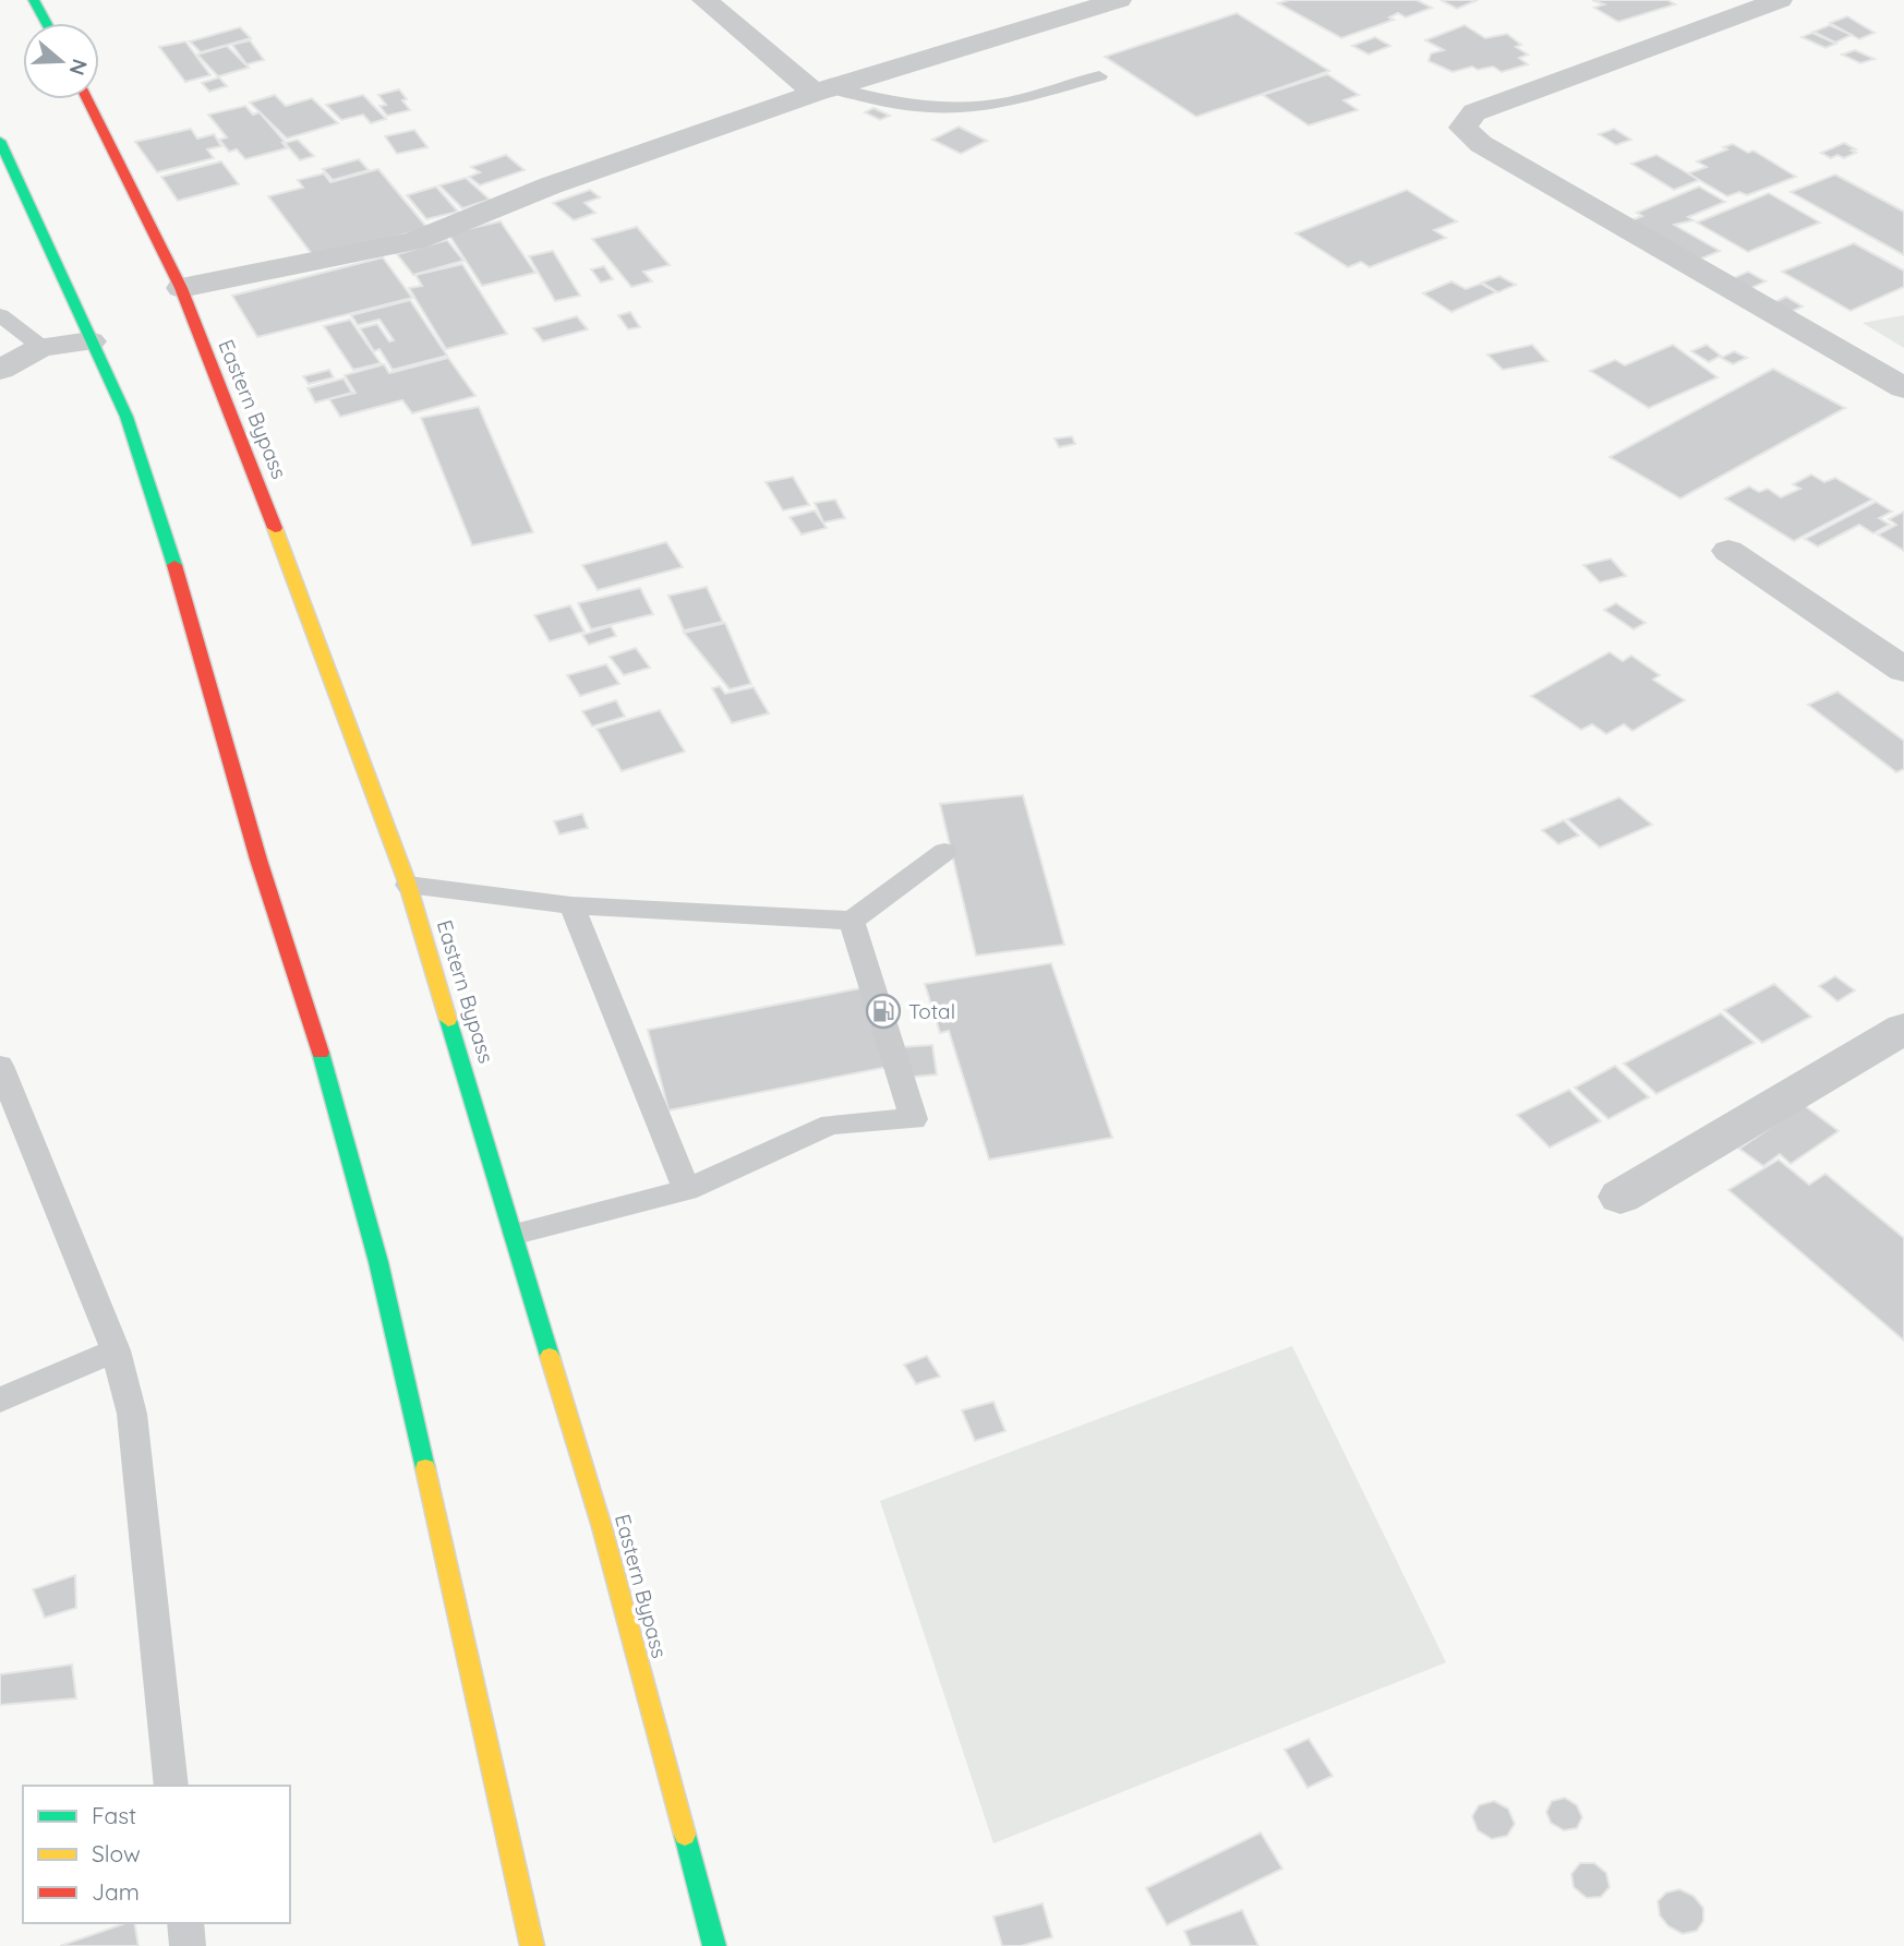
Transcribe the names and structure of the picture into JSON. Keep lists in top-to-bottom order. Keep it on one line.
{"streets":{"main road":["Eastern Bypass"]},"places":{"fuel station":["Total"]},"legend":["Fast","Slow","Jam"],"north":"right"}
